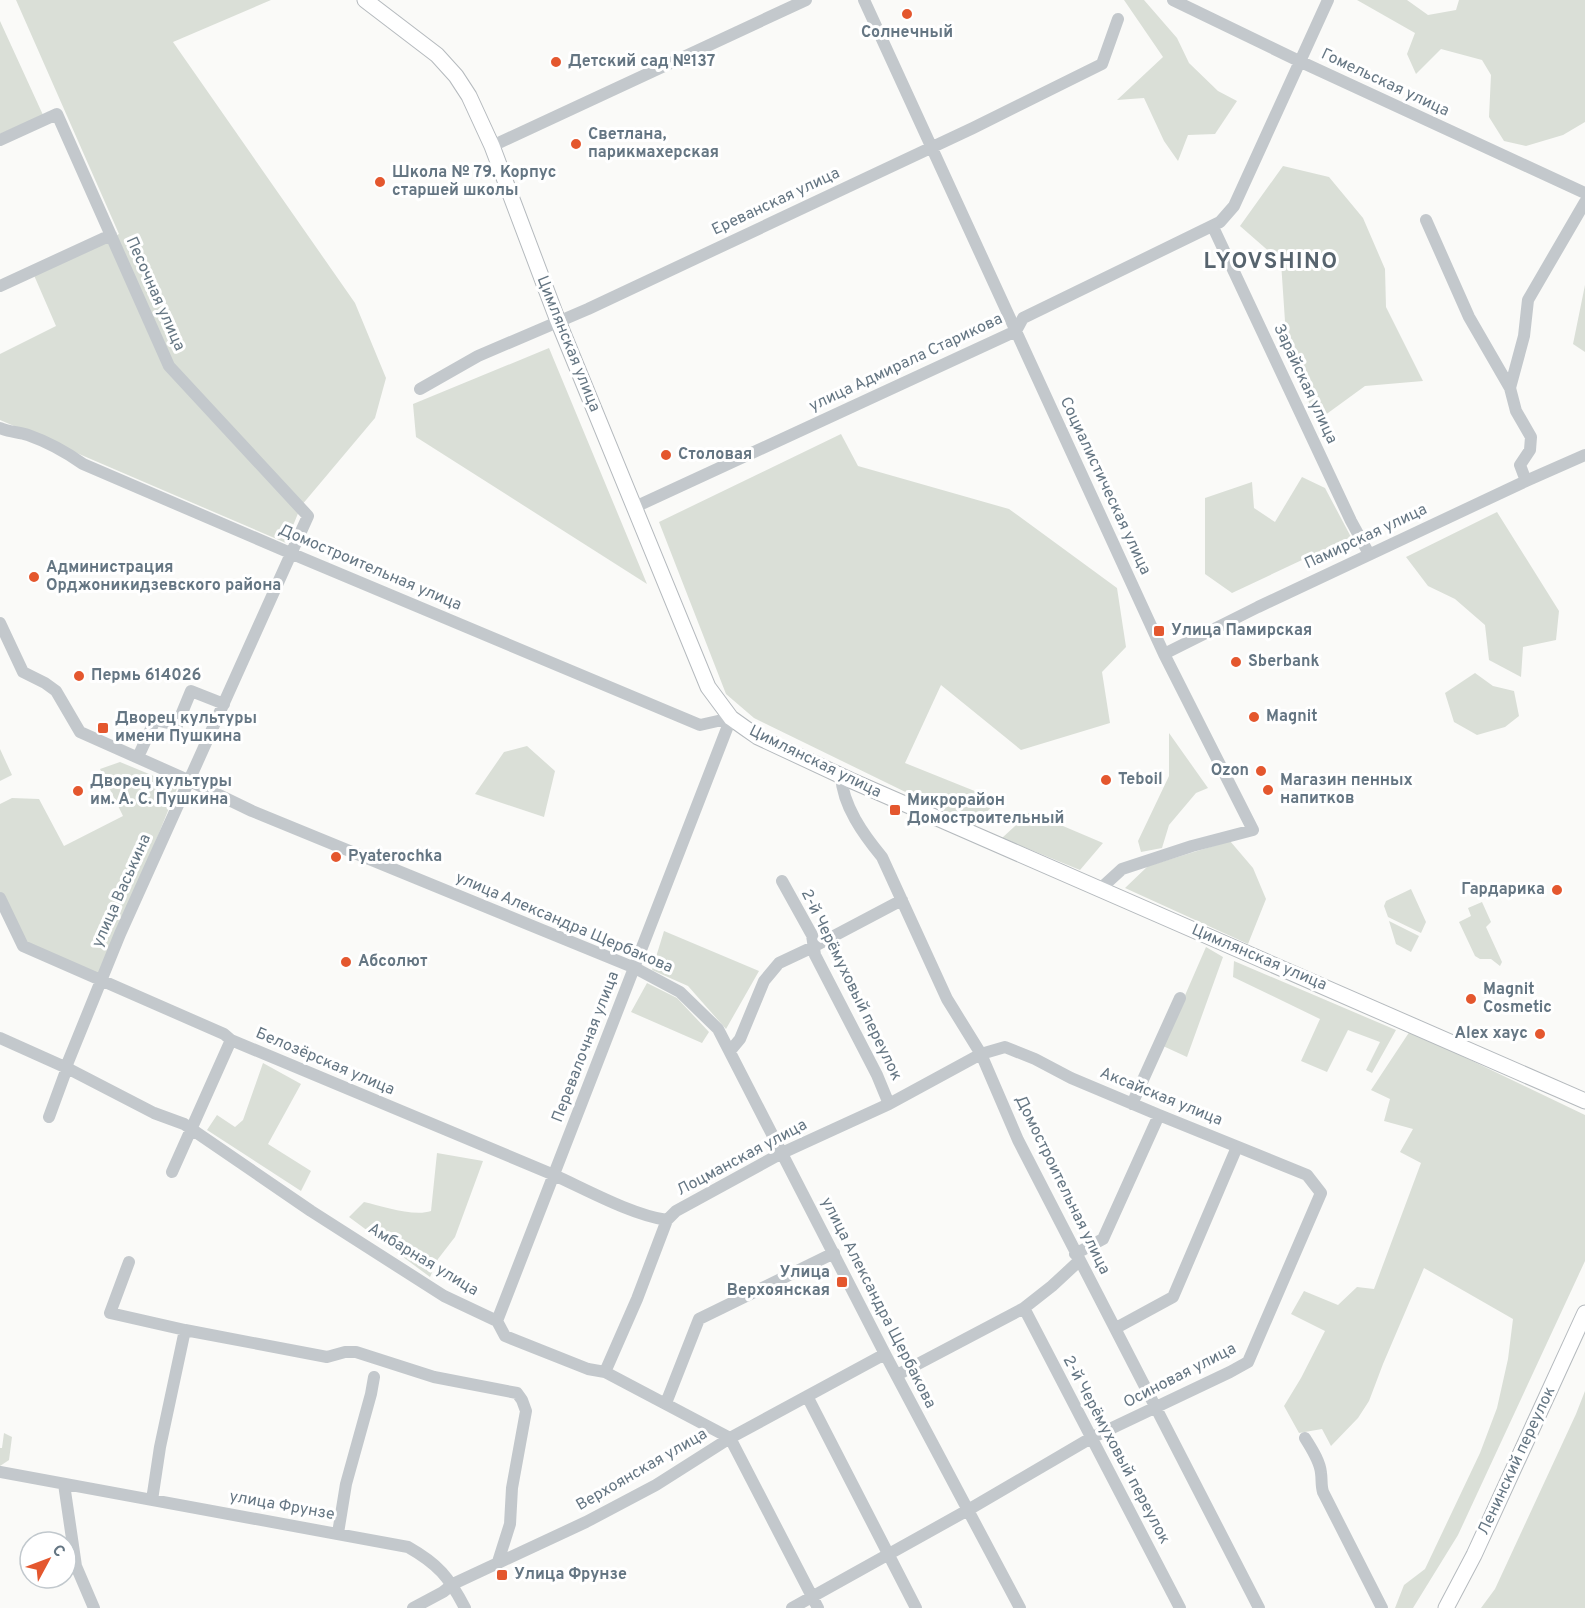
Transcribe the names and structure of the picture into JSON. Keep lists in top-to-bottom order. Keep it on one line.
{"streets":{"main road":["Цимлянская улица","Ленинский переулок"],"street":["Гомельская улица","Ереванская улица","Песочная улица","улица Адмирала Старикова","Зарайская улица","Социалистическая улица","Памирская улица","Домостроительная улица","улица Васькина","улица Александра Щербакова","2-й Черёмуховый переулок","Перевалочная улица","Белозёрская улица","Аксайская улица","Лоцманская улица","Амбарная улица","Осиновая улица","Верхоянская улица","улица Фрунзе"]},"crossings":[["Гомельская улица","улица Адмирала Старикова"],["Ереванская улица","Цимлянская улица"],["Ереванская улица","Социалистическая улица"],["Песочная улица","улица Васькина"],["Цимлянская улица","улица Адмирала Старикова"],["Цимлянская улица","Социалистическая улица"],["Цимлянская улица","Домостроительная улица"],["Цимлянская улица","Перевалочная улица"],["улица Адмирала Старикова","Зарайская улица"],["улица Адмирала Старикова","Социалистическая улица"],["Зарайская улица","Памирская улица"],["Социалистическая улица","Памирская улица"],["Домостроительная улица","улица Васькина"],["Домостроительная улица","Перевалочная улица"],["Домостроительная улица","Аксайская улица"],["Домостроительная улица","Лоцманская улица"],["Домостроительная улица","Осиновая улица"],["улица Васькина","улица Александра Щербакова"],["улица Васькина","Белозёрская улица"],["улица Васькина","Амбарная улица"],["улица Александра Щербакова","Перевалочная улица"],["улица Александра Щербакова","Лоцманская улица"],["улица Александра Щербакова","Осиновая улица"],["улица Александра Щербакова","Верхоянская улица"],["2-й Черёмуховый переулок","Лоцманская улица"],["2-й Черёмуховый переулок","Осиновая улица"],["Перевалочная улица","Белозёрская улица"],["Перевалочная улица","Амбарная улица"],["Белозёрская улица","Лоцманская улица"],["Аксайская улица","Лоцманская улица"],["Аксайская улица","Осиновая улица"],["Лоцманская улица","Амбарная улица"],["Амбарная улица","Верхоянская улица"],["Верхоянская улица","улица Фрунзе"]],"districts":["LYOVSHINO"],"places":{"other":["Солнечный","Детский сад №137","Светлана, парикмахерская","Школа № 79. Корпус старшей школы","Столовая","Администрация Орджоникидзевского района","Sberbank","Пермь 614026","Magnit","Ozon","Teboil","Магазин пенных напитков","Дворец культуры им. А. С. Пушкина","Pyaterochka","Гардарика","Абсолют","Magnit Cosmetic","Alex хаус"],"transit":["Улица Памирская","Дворец культуры имени Пушкина","Микрорайон Домостроительный","Улица Верхоянская","Улица Фрунзе"]},"north":"top right"}
